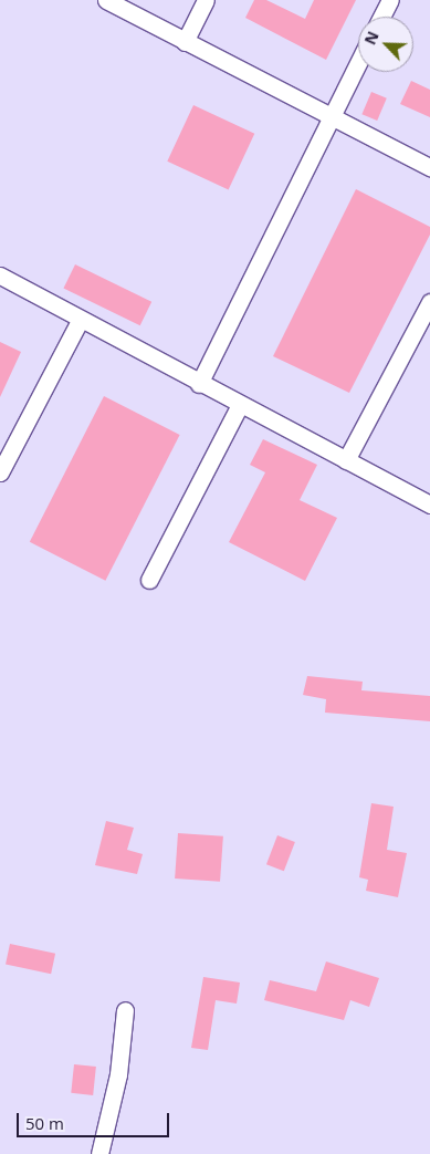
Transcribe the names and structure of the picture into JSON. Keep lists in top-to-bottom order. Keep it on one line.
{"scale_bar":"50 m","north":"top left"}
